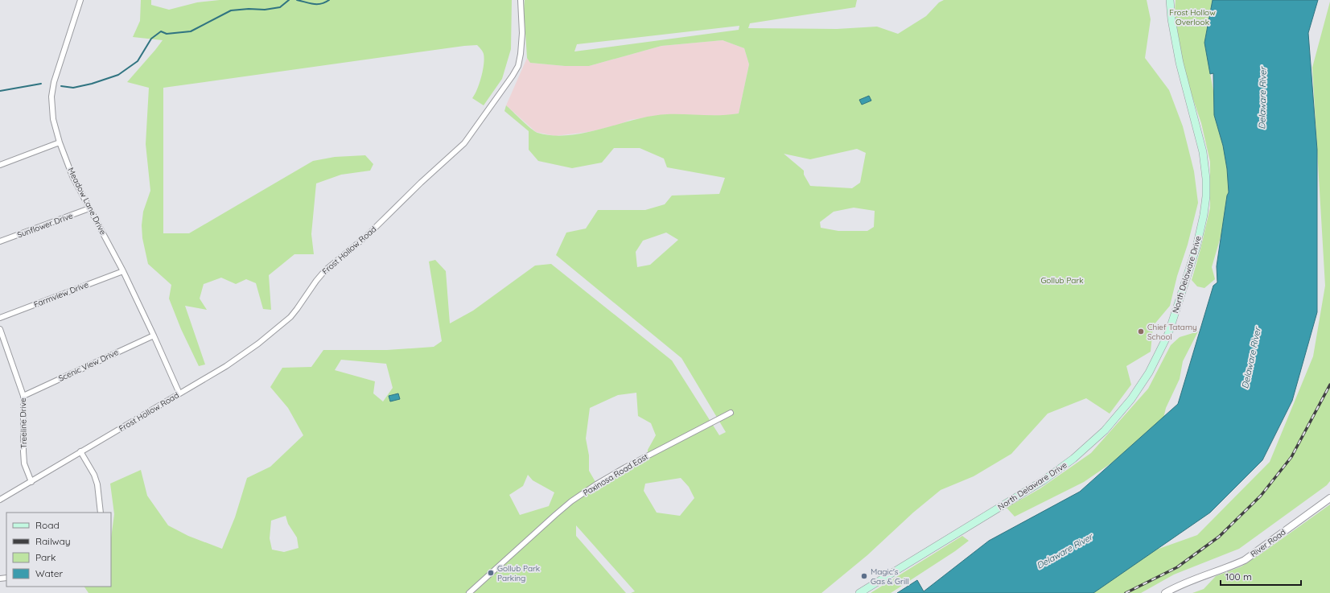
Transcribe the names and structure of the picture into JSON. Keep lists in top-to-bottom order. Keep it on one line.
{"streets":{"main road":["North Delaware Drive"],"street":["Meadow Lane Drive","Sunflower Drive","Frost Hollow Road","Farmview Drive","Scenic View Drive","Treeline Drive","Paxinosa Road East","River Road"]},"crossings":[["Meadow Lane Drive","Sunflower Drive"],["Meadow Lane Drive","Frost Hollow Road"],["Meadow Lane Drive","Farmview Drive"],["Meadow Lane Drive","Scenic View Drive"],["Frost Hollow Road","Treeline Drive"],["Scenic View Drive","Treeline Drive"]],"water":["Delaware River"],"parks":["Frost Hollow Overlook","Gollub Park"],"places":["Chief Tatamy School","Gollub Park Parking","Magic's Gas & Grill"],"legend":["Road","Railway","Park","Water"],"scale_bar":"100 m"}
